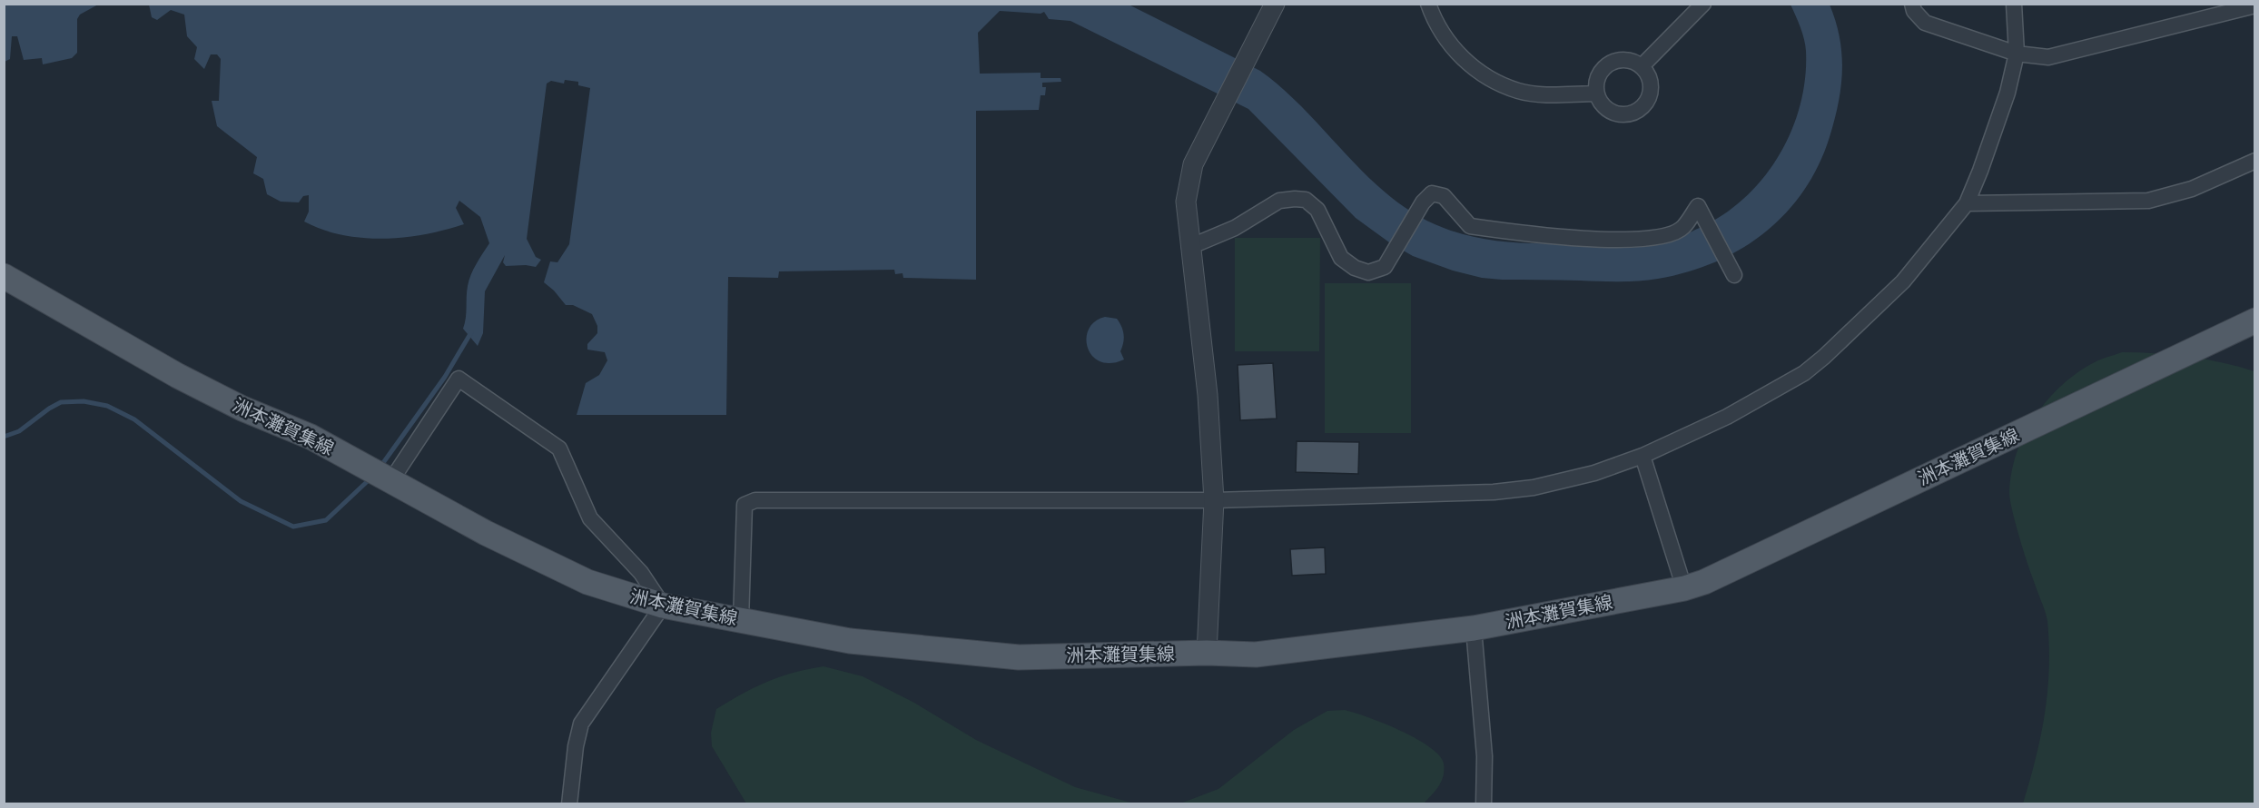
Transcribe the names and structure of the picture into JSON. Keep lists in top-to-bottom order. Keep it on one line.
{"streets":{"main road":["洲本灘賀集線"]}}
